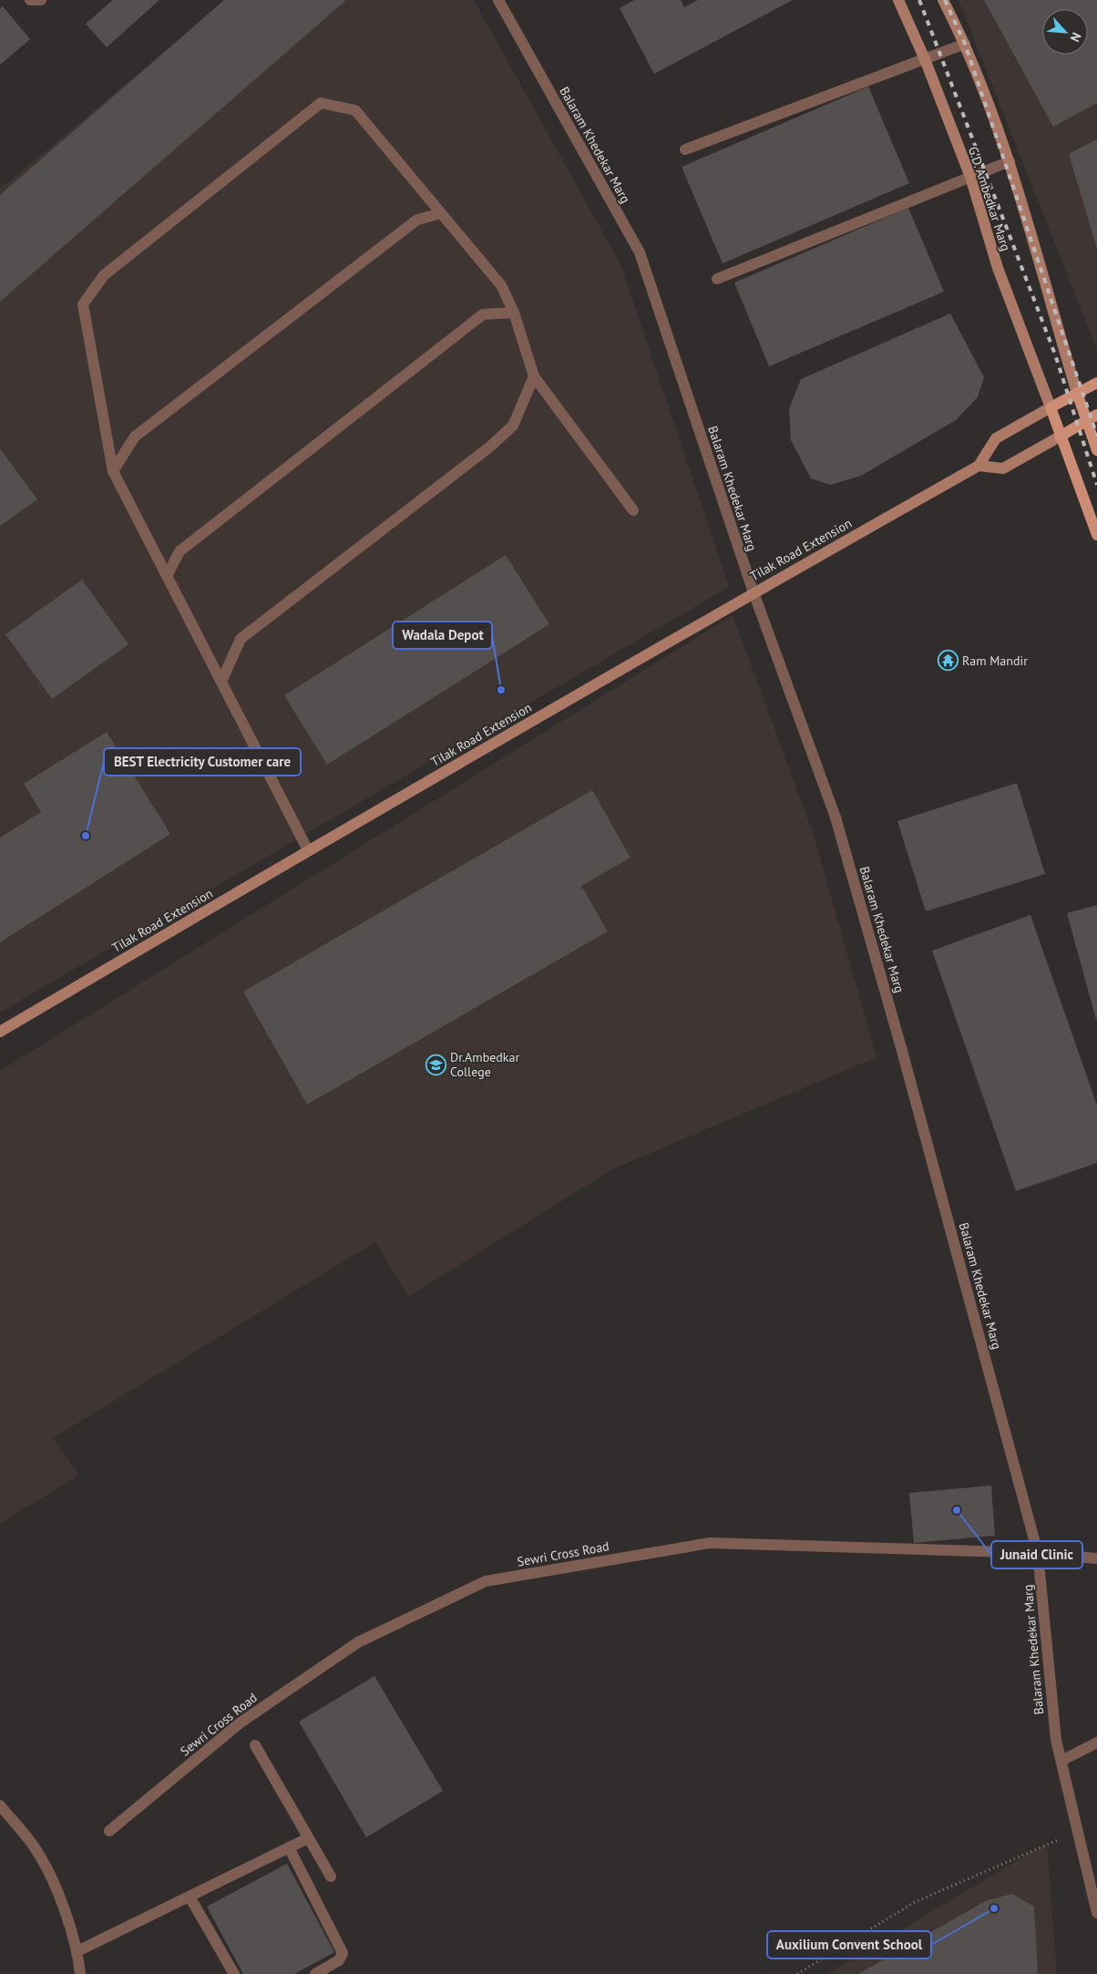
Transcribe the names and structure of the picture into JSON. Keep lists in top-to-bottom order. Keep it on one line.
{"streets":{"main road":["G.D. Ambedkar Marg","Tilak Road Extension"],"street":["Balaram Khedekar Marg","Sewri Cross Road"]},"crossings":[["Balaram Khedekar Marg","Tilak Road Extension"],["Balaram Khedekar Marg","Sewri Cross Road"],["G.D. Ambedkar Marg","Tilak Road Extension"]],"places":{"temple":["Ram Mandir"],"other":["Wadala Depot","BEST Electricity Customer care","Junaid Clinic","Auxilium Convent School"],"school or university":["Dr.Ambedkar College"]},"north":"bottom right"}
